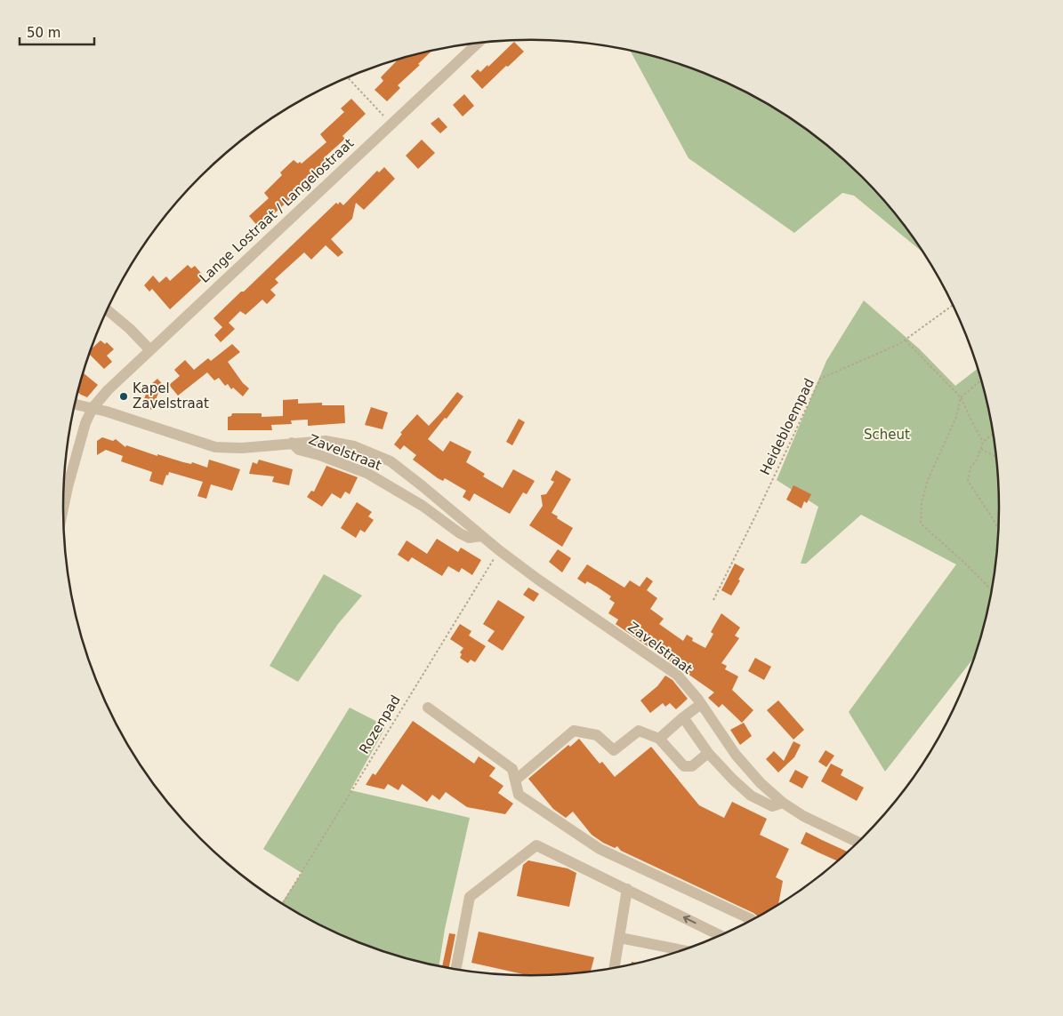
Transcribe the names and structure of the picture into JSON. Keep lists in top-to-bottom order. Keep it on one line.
{"streets":{"street":["Lange Lostraat / Langelostraat","Zavelstraat"],"path":["Heidebloempad","Rozenpad"]},"crossings":[["Lange Lostraat / Langelostraat","Zavelstraat"],["Zavelstraat","Rozenpad"]],"parks":["Scheut"],"places":["Kapel Zavelstraat"],"scale_bar":"50 m"}
